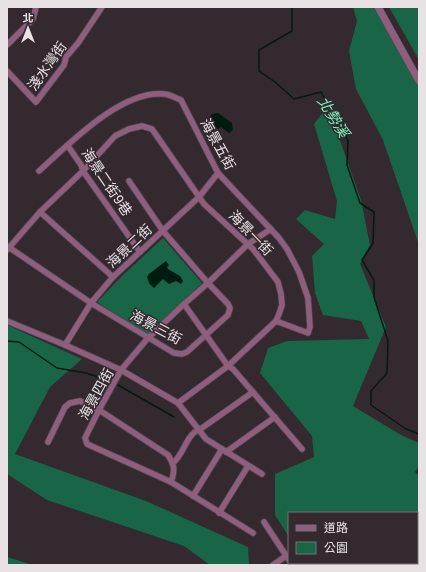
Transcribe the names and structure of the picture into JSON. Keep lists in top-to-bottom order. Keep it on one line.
{"streets":{"street":["淺水灣街","海景五街","海景二街9巷","海景一街","海景二街","海景三街","海景四街"]},"crossings":[["海景五街","海景二街9巷"],["海景五街","海景一街"],["海景五街","海景二街"],["海景五街","海景四街"],["海景二街9巷","海景一街"],["海景二街9巷","海景二街"],["海景一街","海景二街"],["海景一街","海景三街"],["海景一街","海景四街"],["海景二街","海景三街"],["海景三街","海景四街"]],"water":["北勢溪"],"legend":["道路","公園"],"north":"top"}
